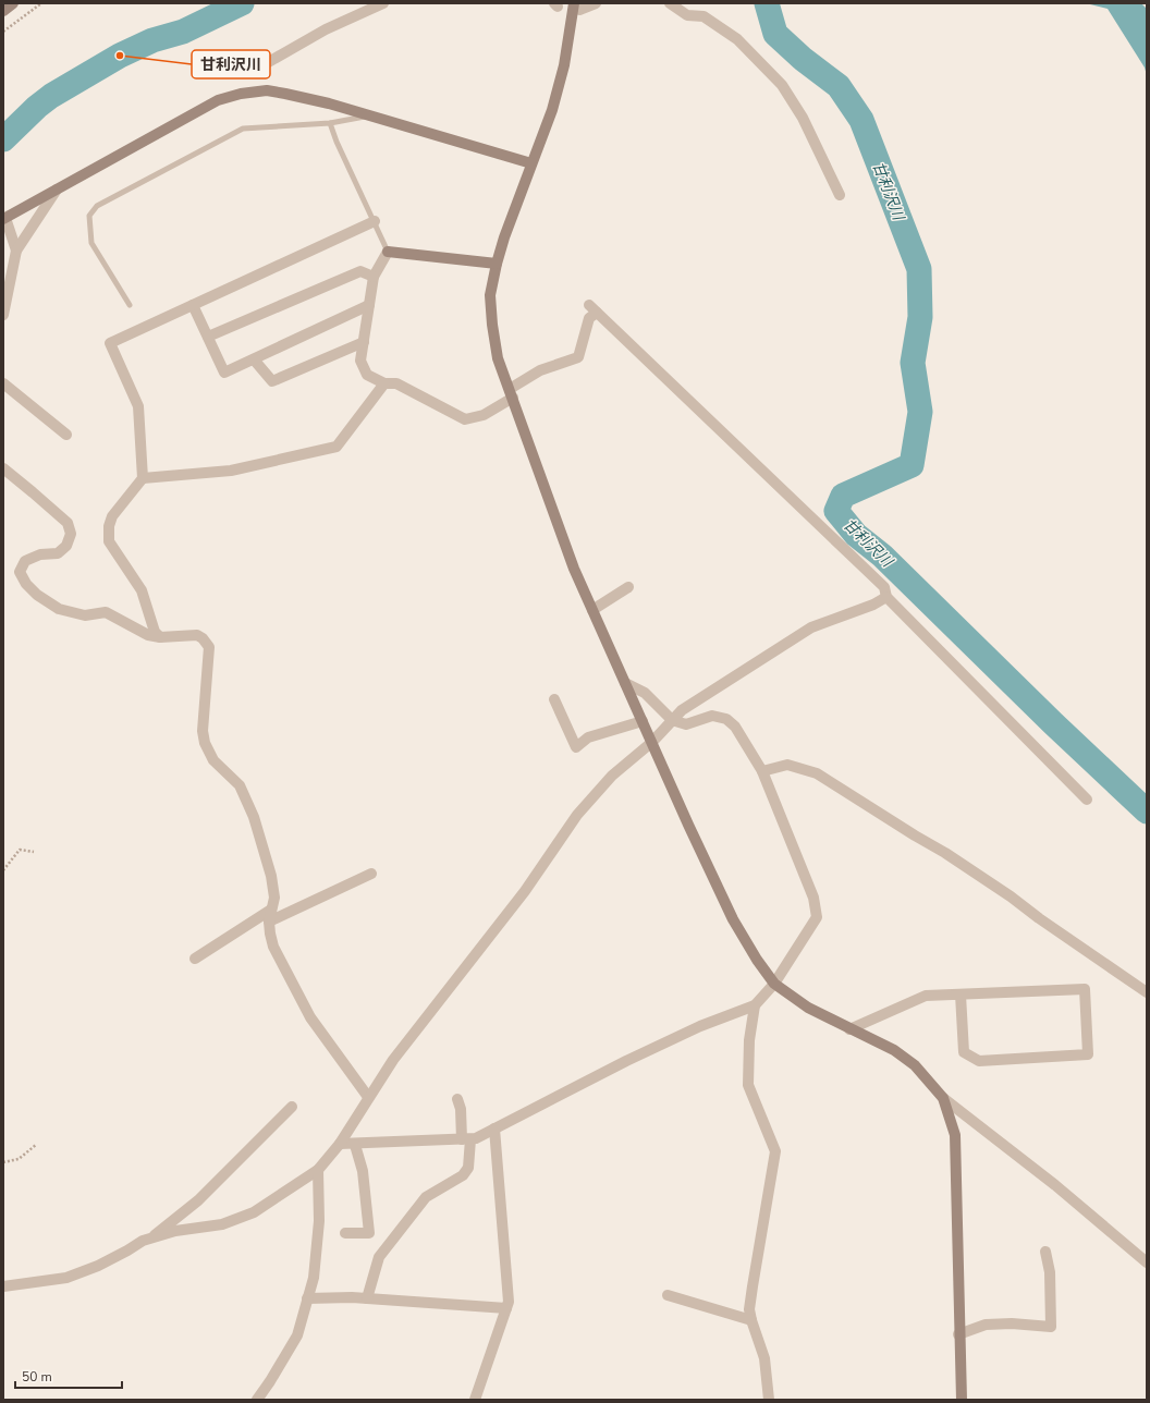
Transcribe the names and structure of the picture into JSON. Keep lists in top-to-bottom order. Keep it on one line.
{"water":["甘利沢川"],"places":["甘利沢川"],"scale_bar":"50 m"}
